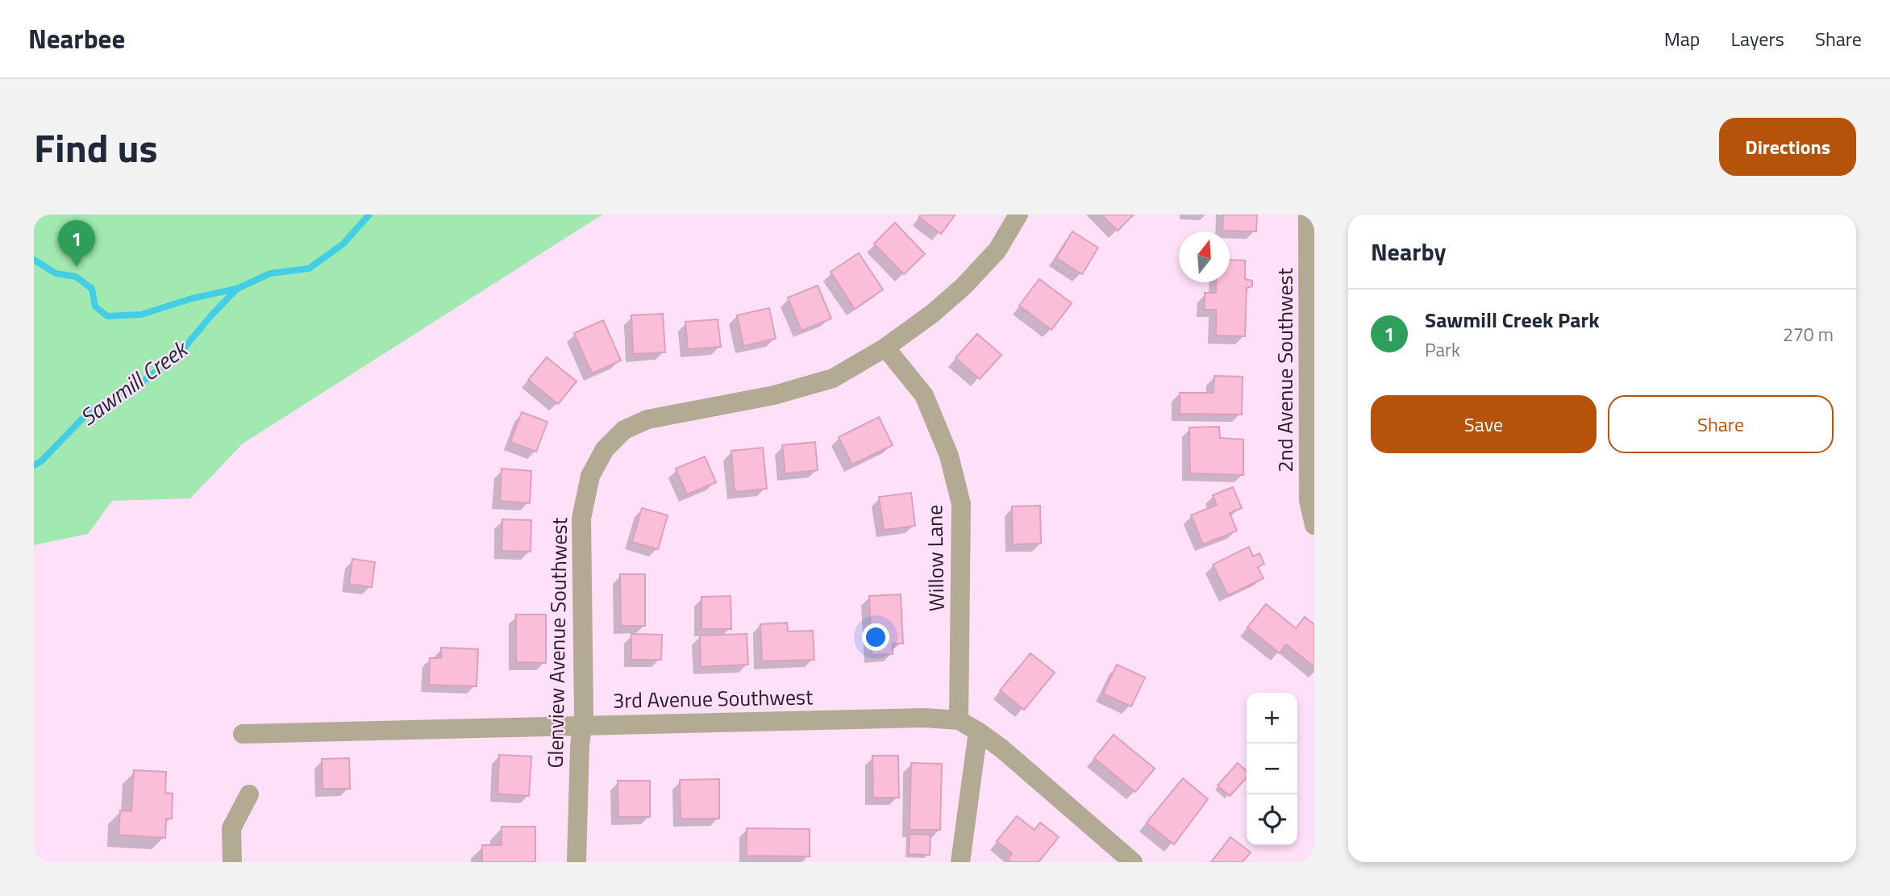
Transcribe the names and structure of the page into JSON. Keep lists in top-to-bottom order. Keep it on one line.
{"streets":{"street":["2nd Avenue Southwest","Willow Lane","Glenview Avenue Southwest","3rd Avenue Southwest"]},"crossings":[["Willow Lane","Glenview Avenue Southwest"],["Willow Lane","3rd Avenue Southwest"],["Glenview Avenue Southwest","3rd Avenue Southwest"]],"water":["Sawmill Creek"],"north":"top","page":{"header":"Nearbee","nav":["Map","Layers","Share"],"title":"Find us","buttons":["Directions",["Save","Share"]],"heading":"Nearby","pins":"1","list":[{"mark":"1","name":"Sawmill Creek Park","note":"Park","value":"270 m"}],"map_buttons":["+","−"]}}
